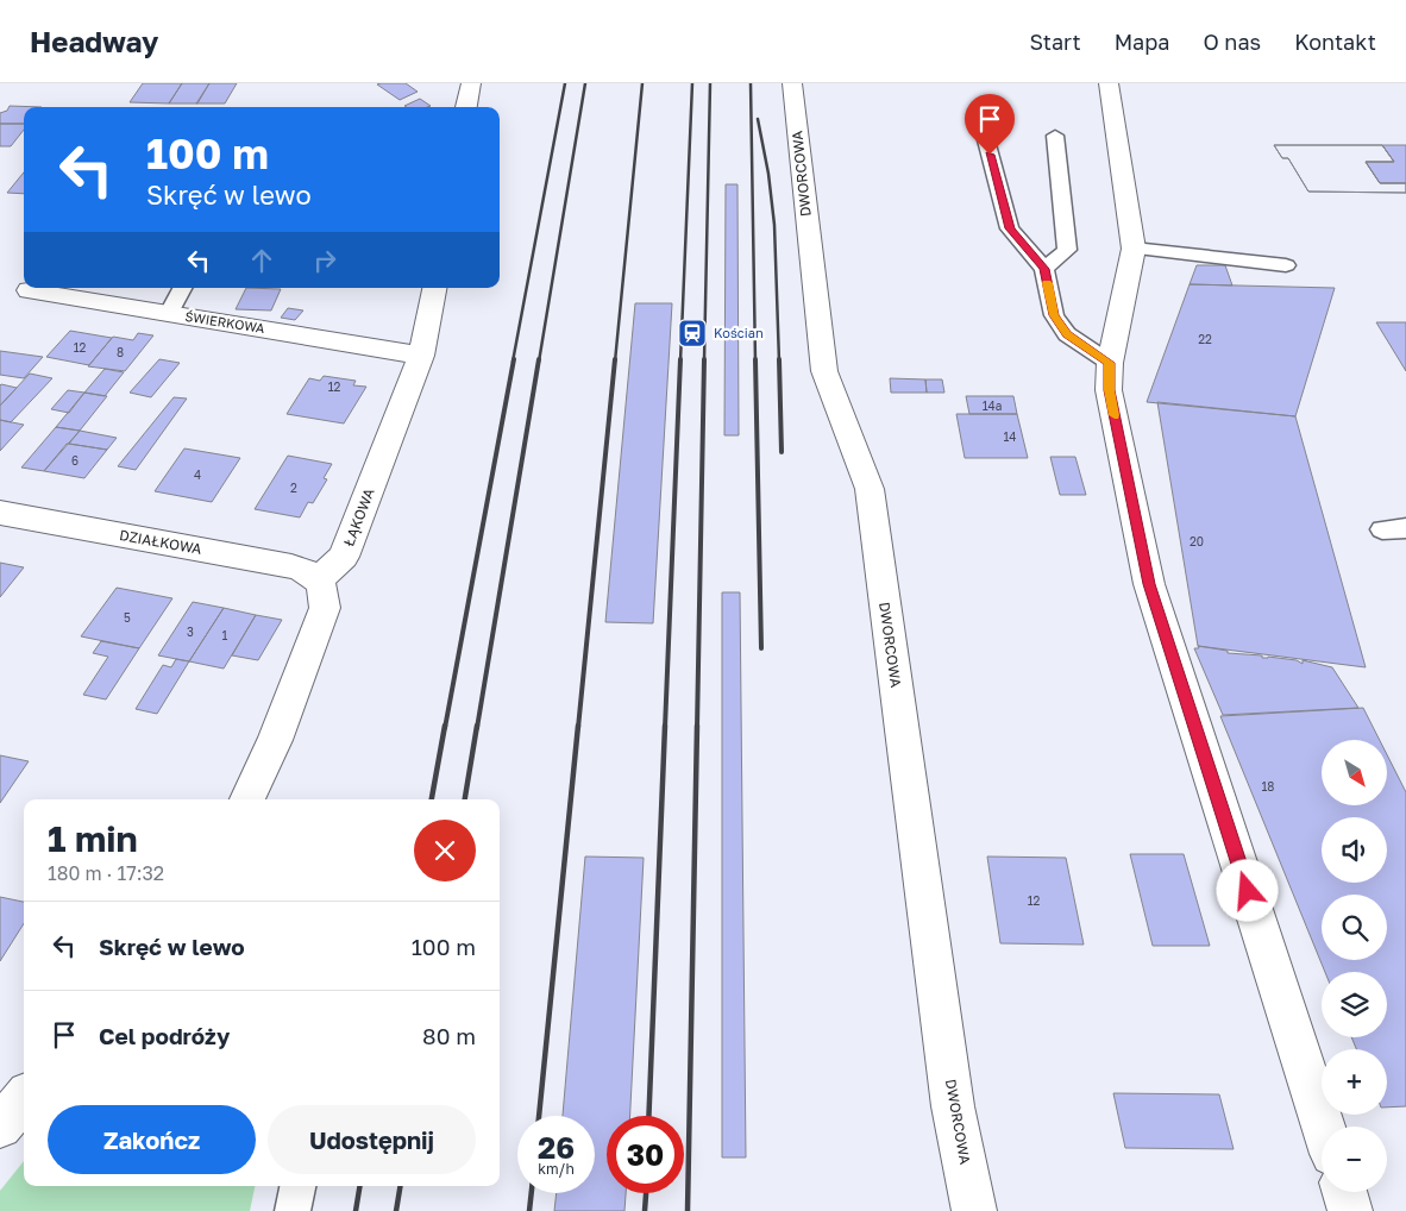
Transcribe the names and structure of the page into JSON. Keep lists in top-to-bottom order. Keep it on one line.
{"streets":{"street":["DWORCOWA","ŚWIERKOWA","ŁĄKOWA","DZIAŁKOWA"]},"crossings":[["ŚWIERKOWA","ŁĄKOWA"],["ŁĄKOWA","DZIAŁKOWA"]],"places":{"station":["Kościan"]},"house_numbers":["22","12","8","12","14a","14","6","4","2","20","5","3","1","18","12"],"north":"bottom right","page":{"header":"Headway","nav":["Start","Mapa","O nas","Kontakt"],"turn":["100 m","Skręć w lewo"],"map_buttons":["+","−"],"heading":["1 min","180 m · 17:32"],"list":[{"name":"Skręć w lewo","value":"100 m"},{"name":"Cel podróży","value":"80 m"}],"buttons":["Zakończ","Udostępnij"],"speed":"26 km/h","limit":"30"}}
